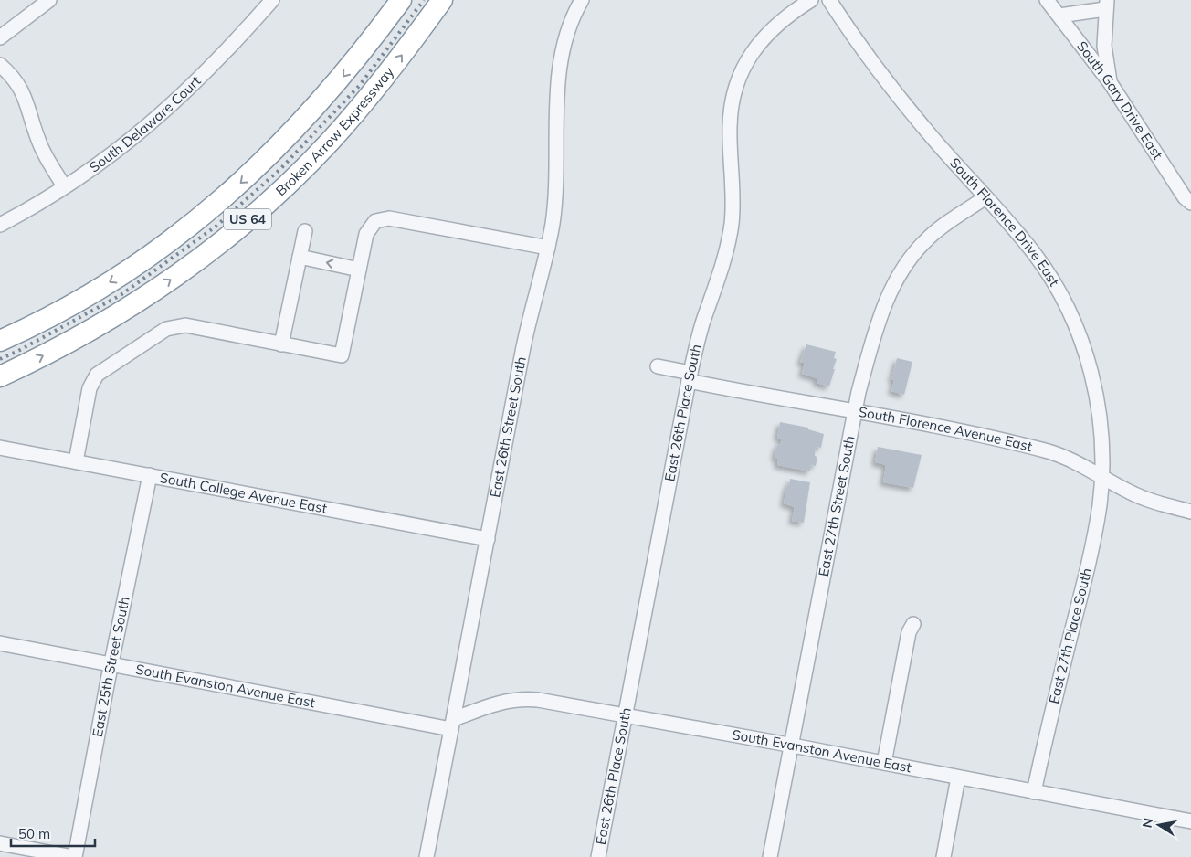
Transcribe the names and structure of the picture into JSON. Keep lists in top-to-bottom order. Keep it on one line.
{"streets":{"highway":["Broken Arrow Expressway","US 64"],"street":["South Gary Drive East","South Delaware Court","South Florence Drive East","East 26th Place South","East 26th Street South","South Florence Avenue East","South College Avenue East","East 27th Street South","East 27th Place South","East 25th Street South","South Evanston Avenue East"]},"crossings":[["South Florence Drive East","South Florence Avenue East"],["South Florence Drive East","East 27th Street South"],["South Florence Drive East","East 27th Place South"],["East 26th Place South","South Florence Avenue East"],["East 26th Place South","South Evanston Avenue East"],["East 26th Street South","South College Avenue East"],["East 26th Street South","South Evanston Avenue East"],["South Florence Avenue East","East 27th Street South"],["South Florence Avenue East","East 27th Place South"],["South College Avenue East","East 25th Street South"],["East 27th Street South","South Evanston Avenue East"],["East 27th Place South","South Evanston Avenue East"],["East 25th Street South","South Evanston Avenue East"]],"scale_bar":"50 m","north":"left"}
